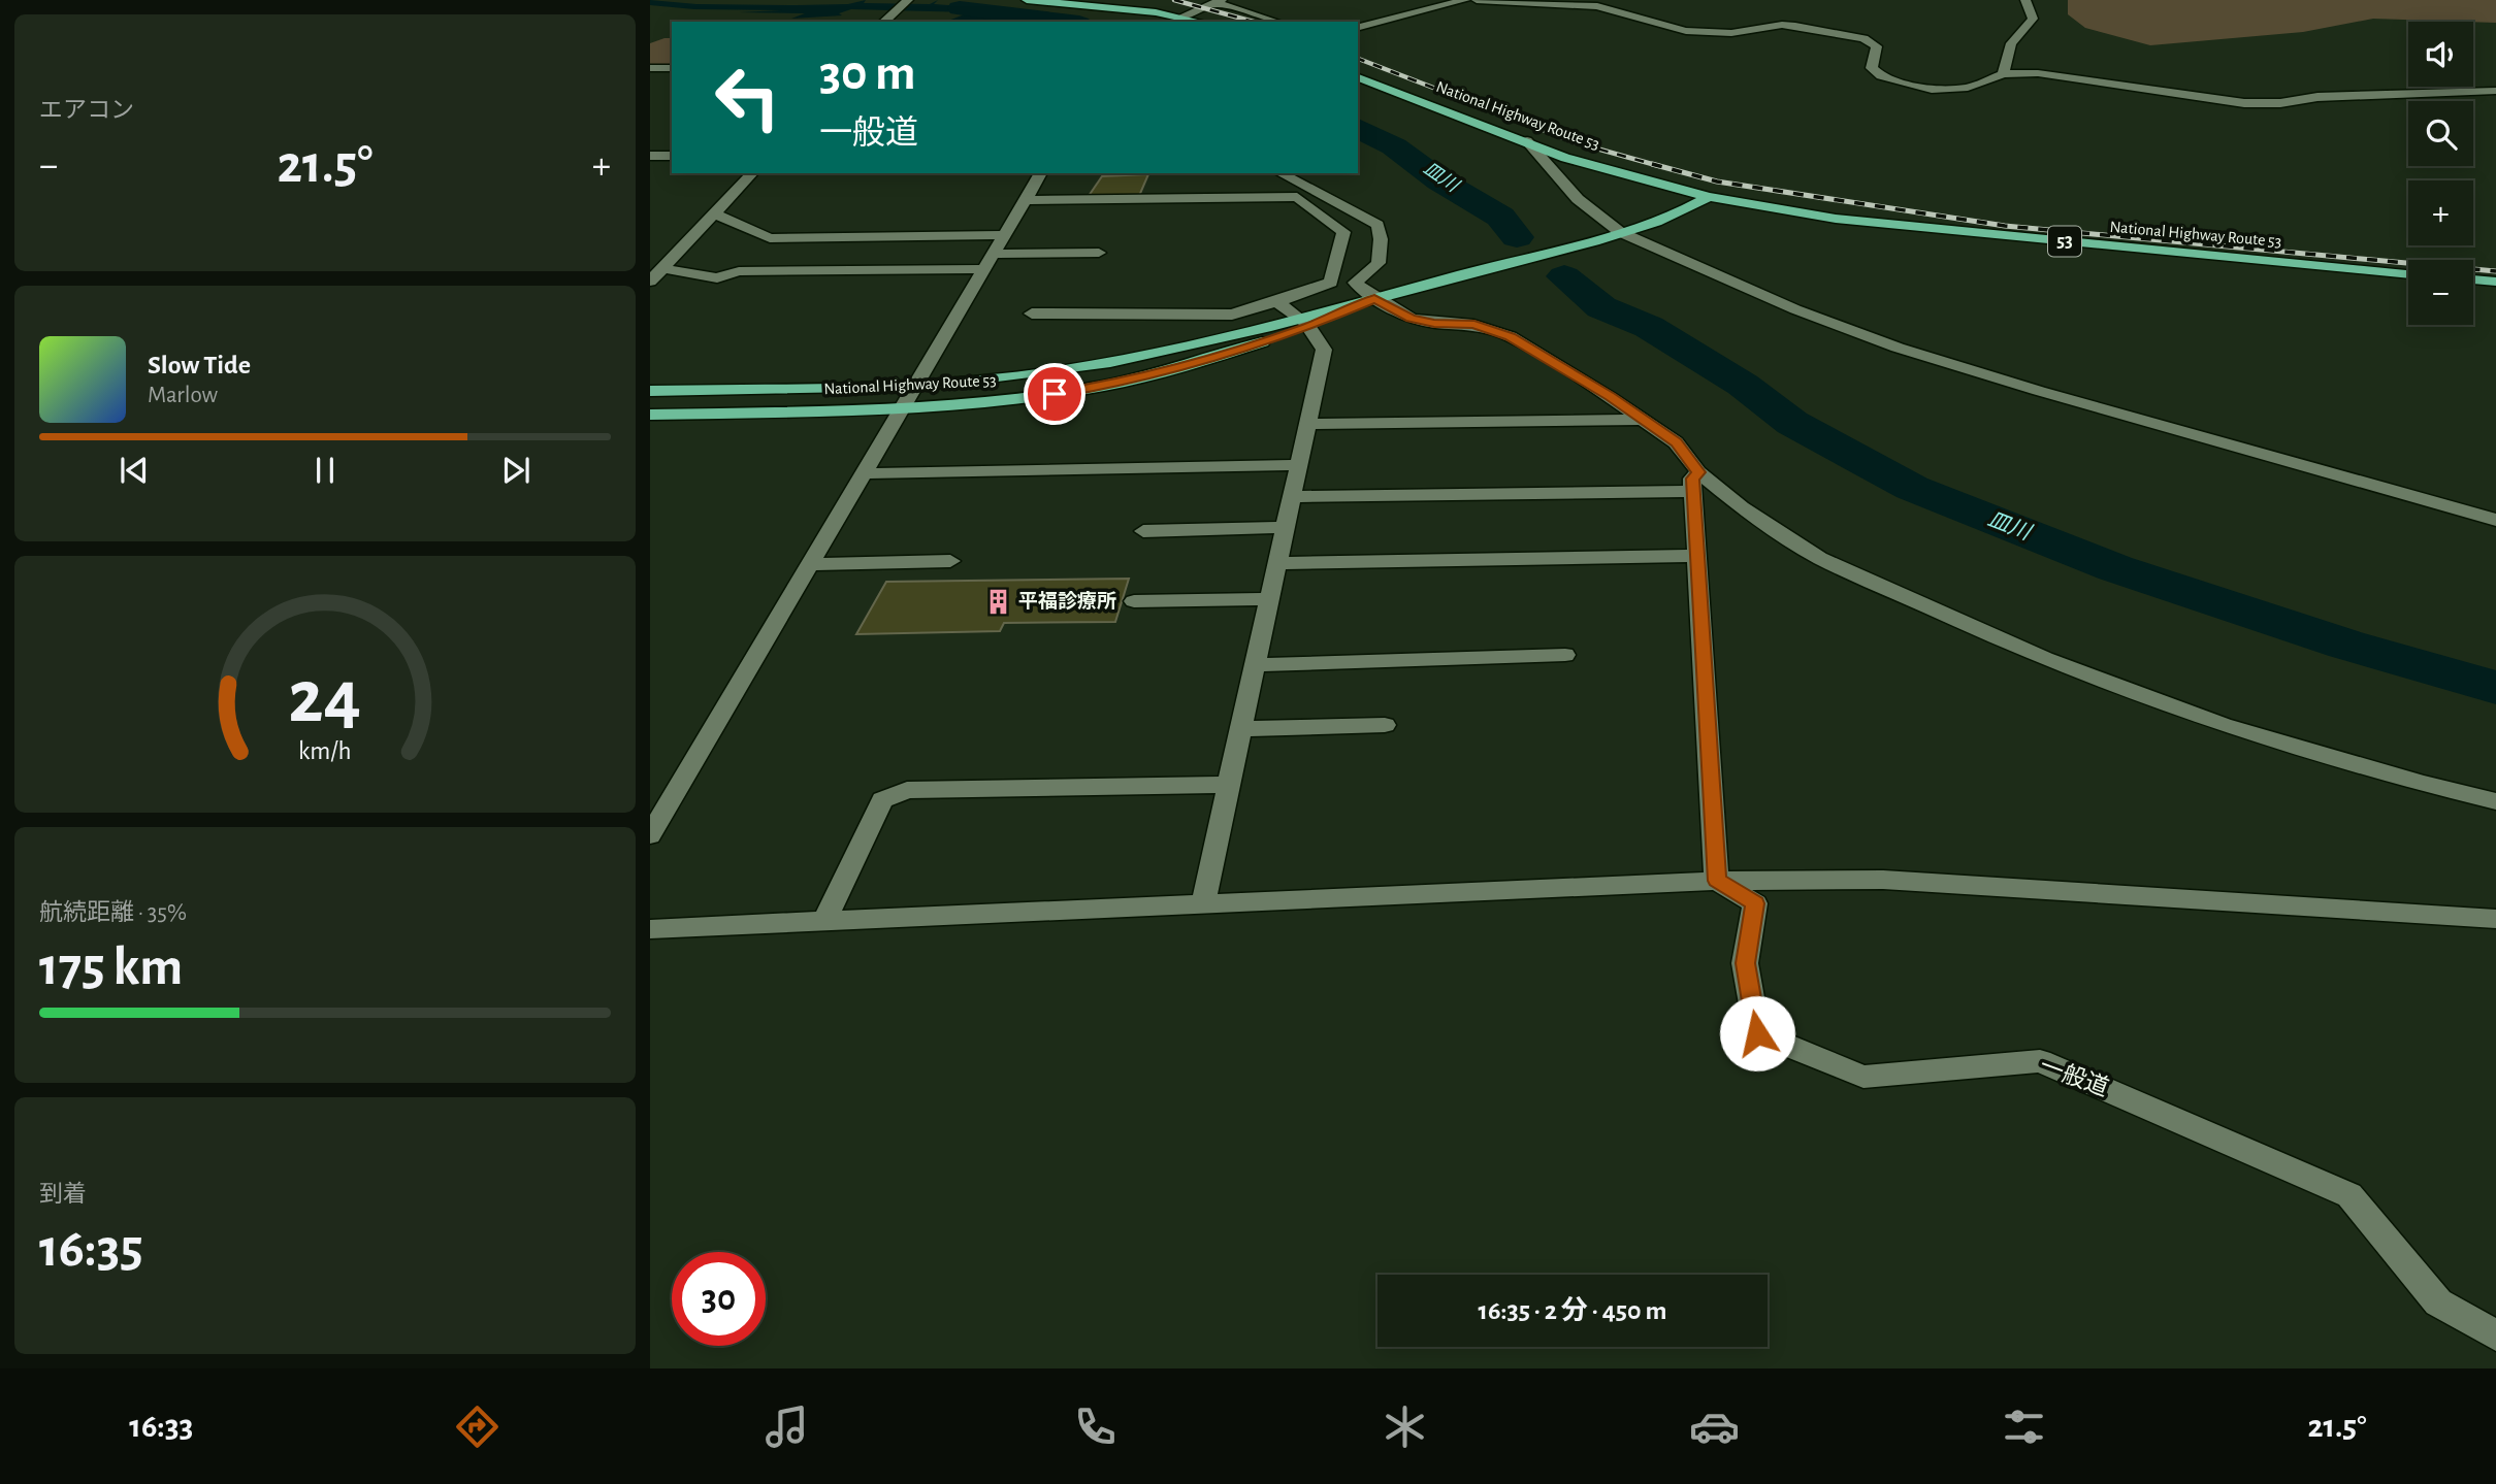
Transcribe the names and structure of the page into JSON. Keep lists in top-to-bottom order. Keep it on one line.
{"streets":{"highway":["National Highway Route 53","53"],"street":["一般道"]},"water":["皿川"],"places":{"building":["平福診療所"]},"page":{"tile":["エアコン",["航続距離 · 35%","175 km"],["到着","16:35"]],"map_buttons":["+","−"],"turn":["30 m","一般道"],"heat":["−","21.5°","+"],"song":["Slow Tide","Marlow"],"limit":"30","trip":"16:35 · 2 分 · 450 m","tabs":["16:33","21.5°"],"gauge":["24","km/h"]}}
